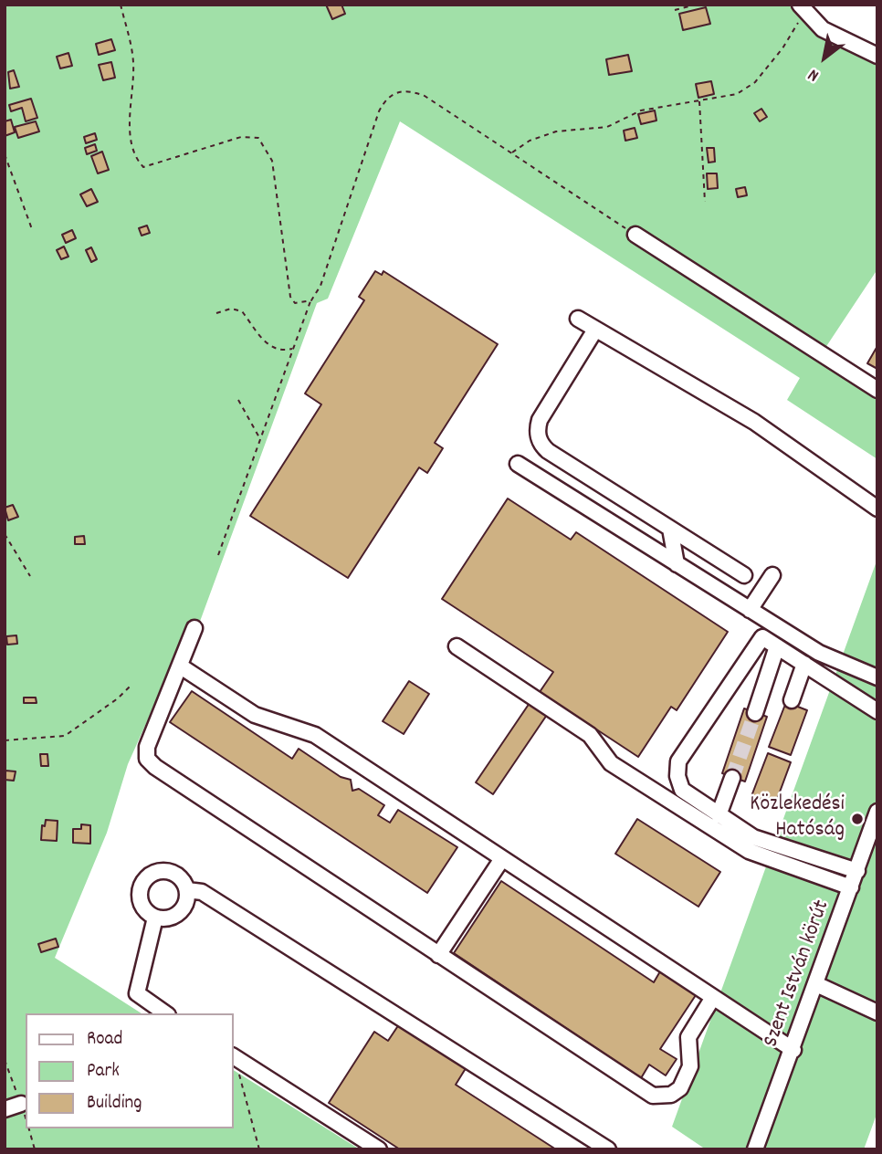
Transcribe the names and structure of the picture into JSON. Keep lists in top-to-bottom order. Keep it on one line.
{"streets":{"street":["Szent István körút"]},"places":["Közlekedési Hatóság"],"legend":["Road","Park","Building"],"north":"bottom left"}
